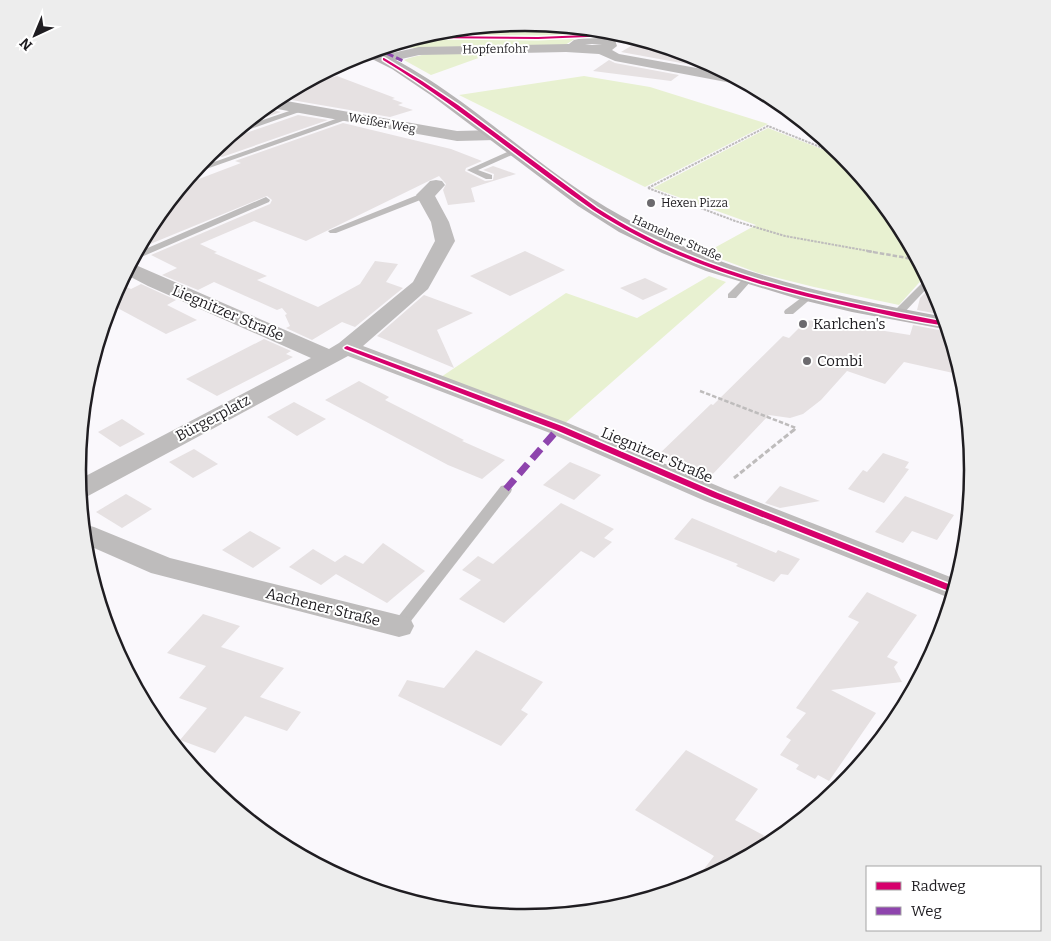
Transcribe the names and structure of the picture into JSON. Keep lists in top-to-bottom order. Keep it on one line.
{"streets":{"main road":["Hamelner Straße"],"street":["Hopfenfohr","Weißer Weg","Liegnitzer Straße","Bürgerplatz","Aachener Straße"]},"crossings":[["Hopfenfohr","Hamelner Straße"],["Weißer Weg","Hamelner Straße"],["Liegnitzer Straße","Bürgerplatz"]],"places":["Hexen Pizza","Karlchen's","Combi"],"legend":["Radweg","Weg"],"north":"bottom left"}
